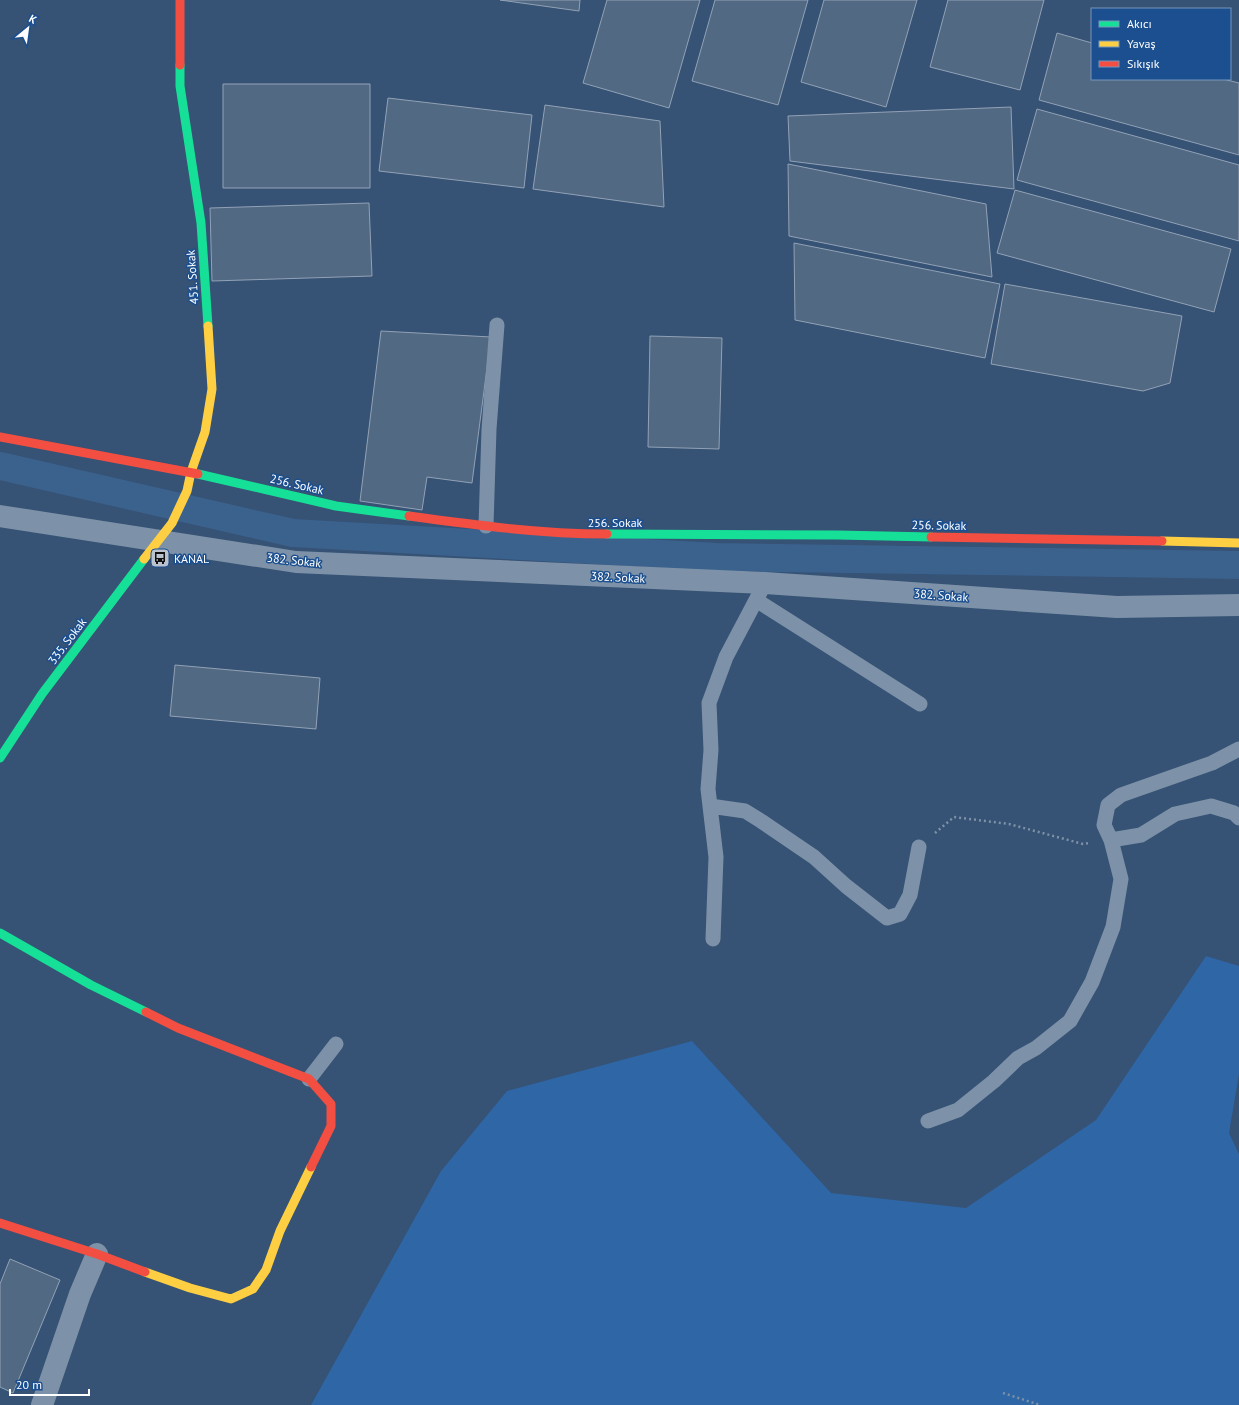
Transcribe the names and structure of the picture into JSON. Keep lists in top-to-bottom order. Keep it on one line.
{"streets":{"street":["451. Sokak","256. Sokak","382. Sokak","335. Sokak"]},"crossings":[["451. Sokak","256. Sokak"],["451. Sokak","382. Sokak"],["451. Sokak","335. Sokak"],["382. Sokak","335. Sokak"]],"places":{"bus stop":["KANAL"]},"legend":["Akıcı","Yavaş","Sıkışık"],"scale_bar":"20 m","north":"top right"}
